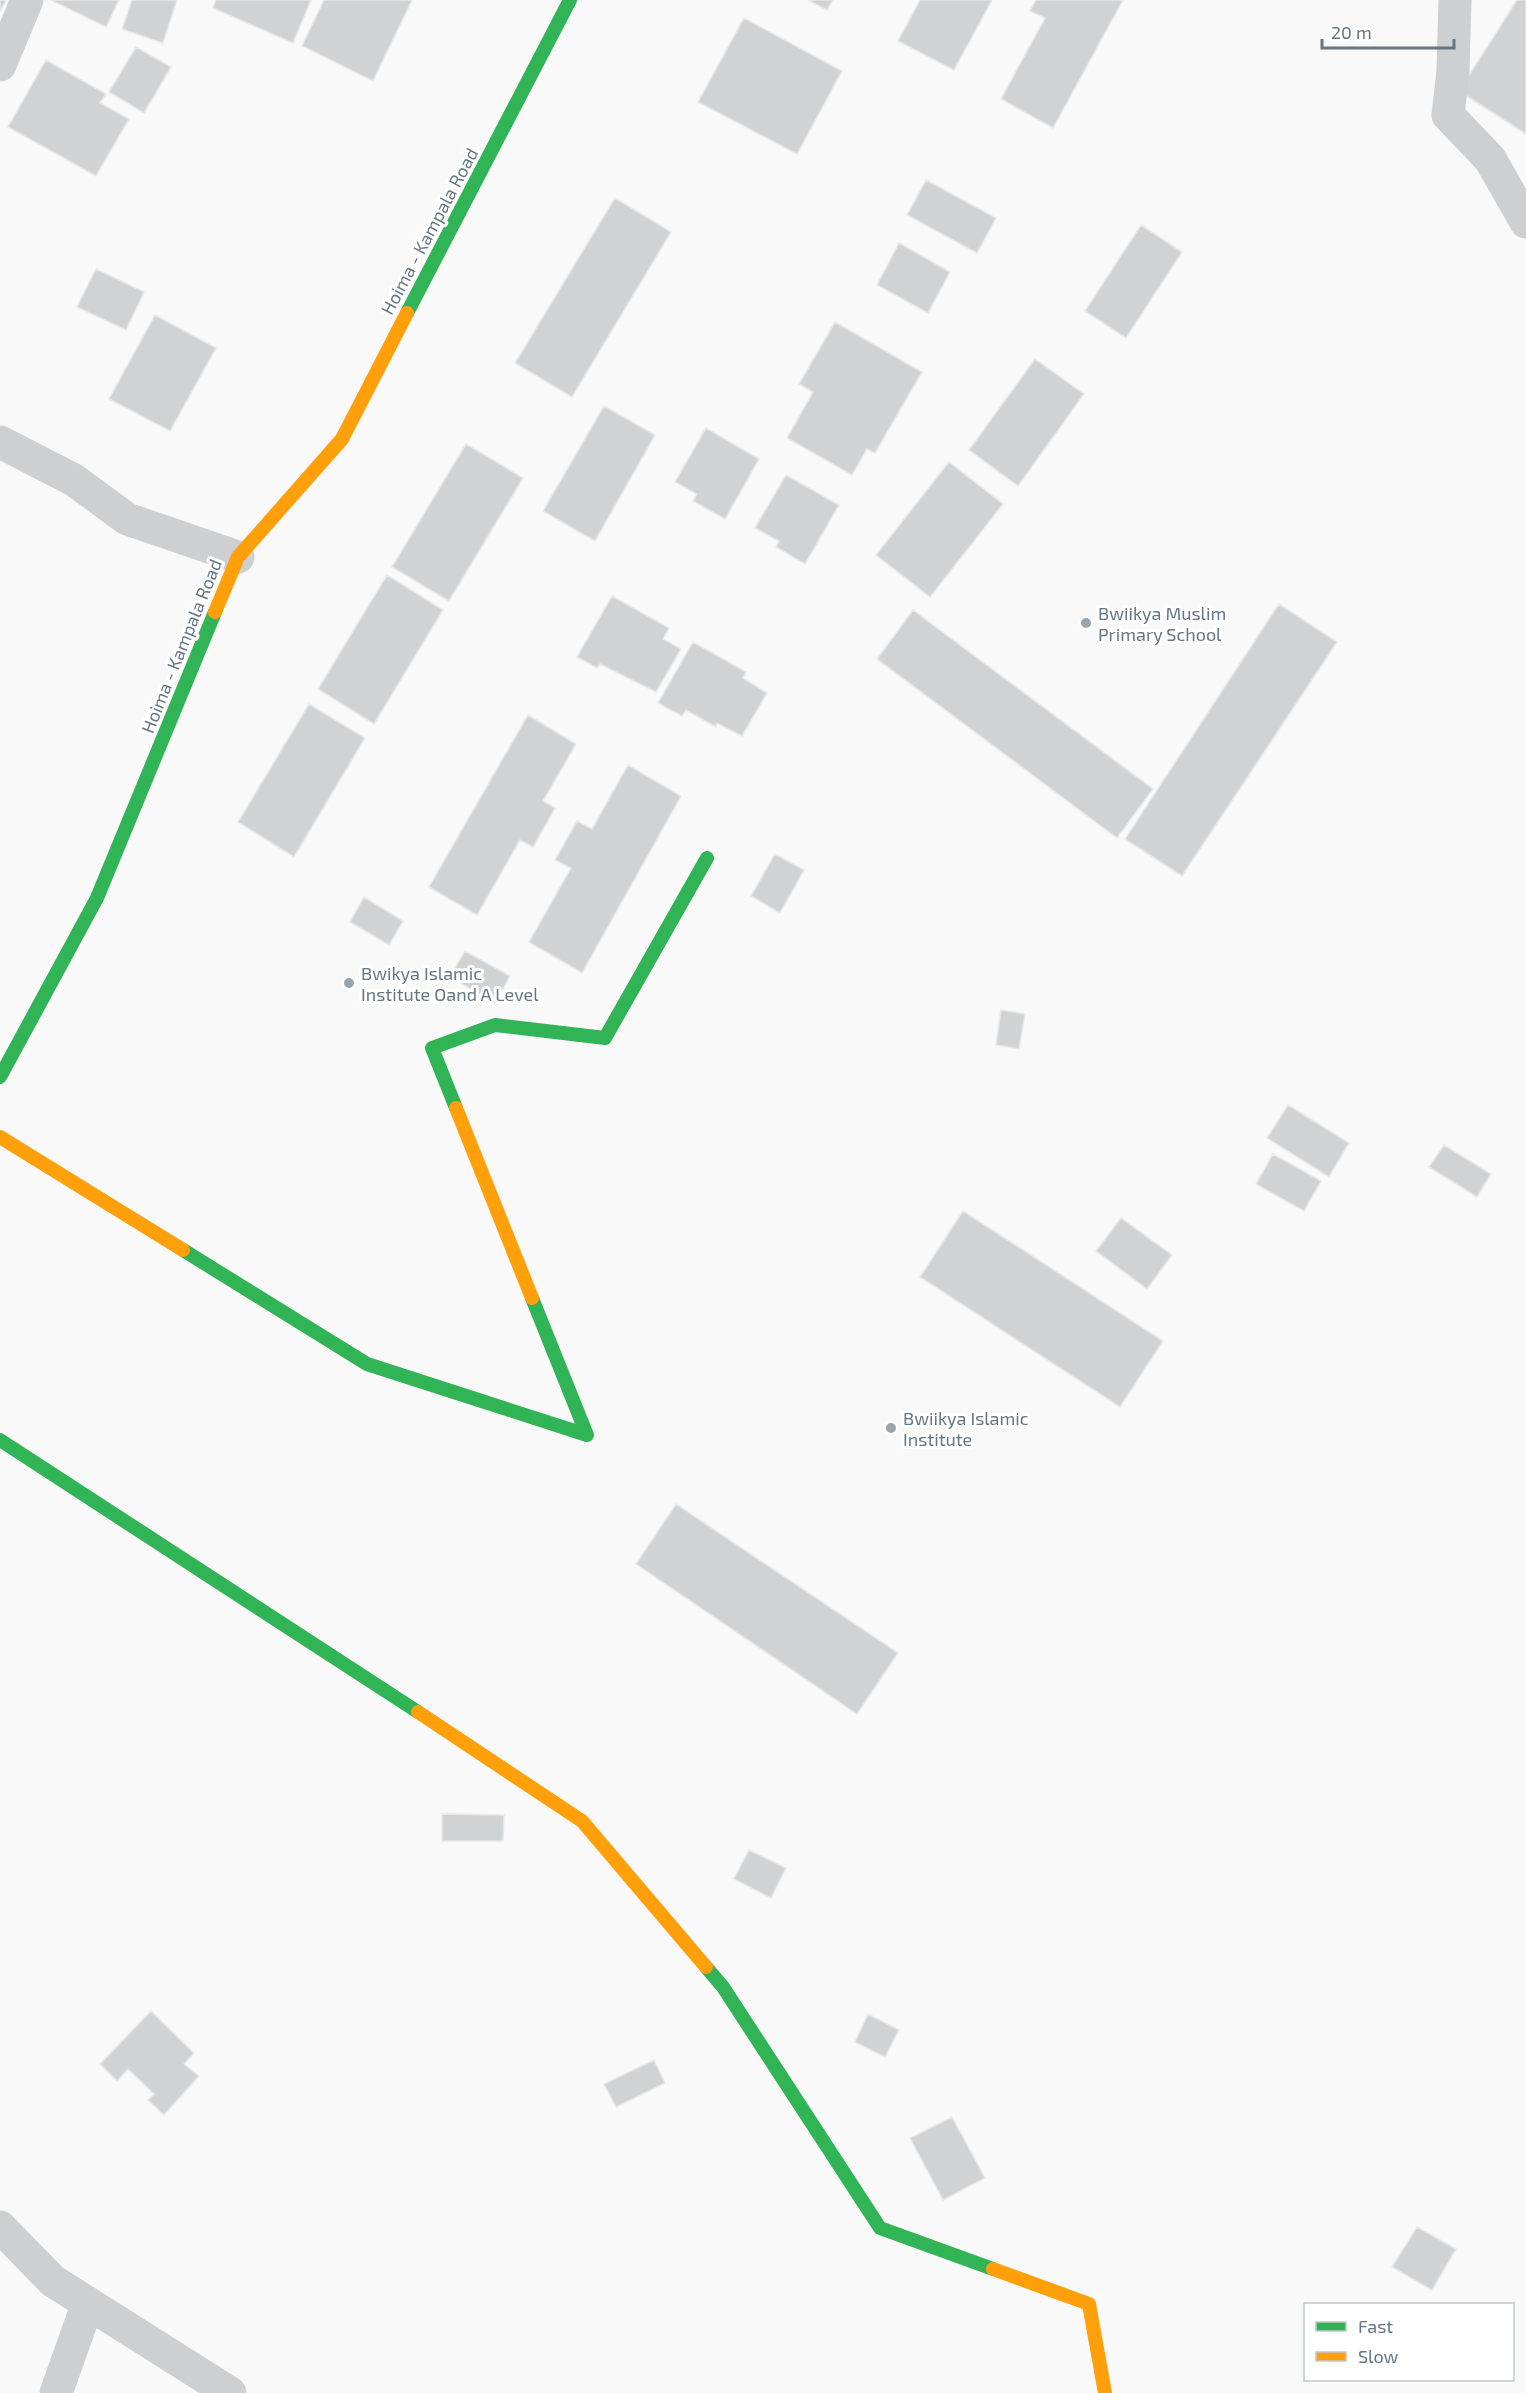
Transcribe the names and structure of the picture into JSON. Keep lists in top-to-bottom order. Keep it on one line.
{"streets":{"street":["Hoima - Kampala Road"]},"places":["Bwiikya Muslim Primary School","Bwikya Islamic Institute Oand A Level","Bwiikya Islamic Institute"],"legend":["Fast","Slow"],"scale_bar":"20 m"}
